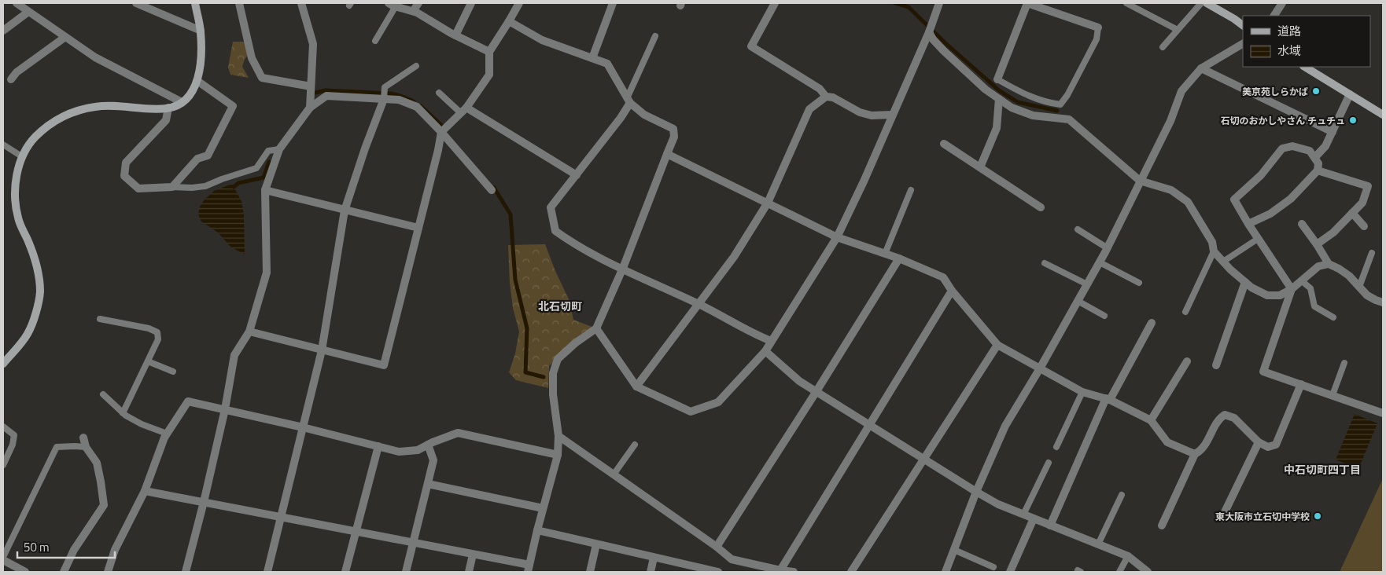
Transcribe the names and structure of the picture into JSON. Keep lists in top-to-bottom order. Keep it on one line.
{"districts":["北石切町","中石切町四丁目"],"places":["美京苑しらかば","石切のおかしやさん チュチュ","東大阪市立石切中学校"],"legend":["道路","水域"],"scale_bar":"50 m"}
